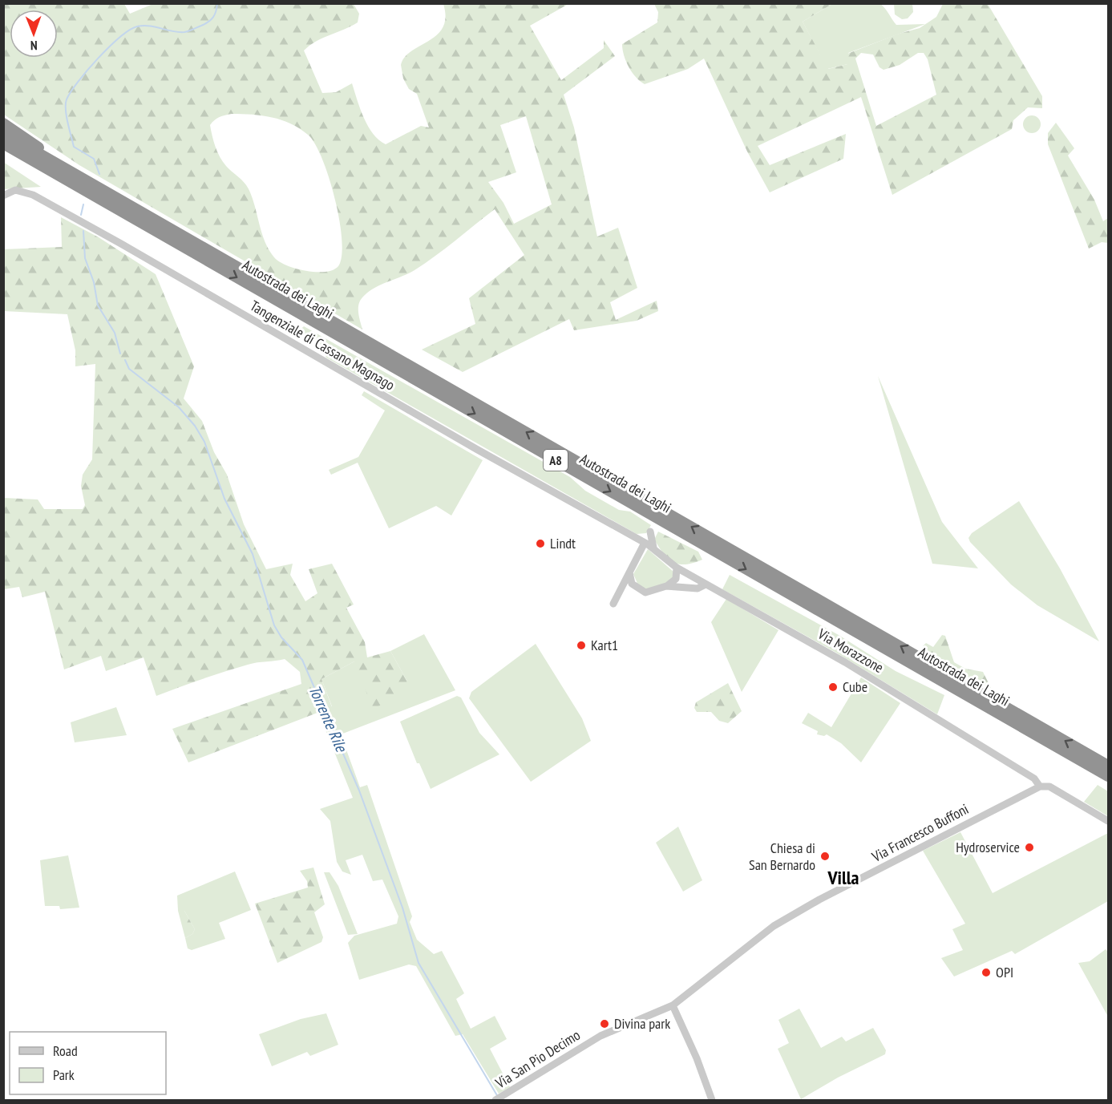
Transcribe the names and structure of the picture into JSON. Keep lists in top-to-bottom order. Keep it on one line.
{"streets":{"highway":["Autostrada dei Laghi","A8"],"street":["Tangenziale di Cassano Magnago","Via Morazzone","Via Francesco Buffoni","Via San Pio Decimo"]},"crossings":[["Tangenziale di Cassano Magnago","Via Morazzone"],["Via Morazzone","Via Francesco Buffoni"],["Via Francesco Buffoni","Via San Pio Decimo"]],"districts":["Villa"],"water":["Torrente Rile"],"places":["Lindt","Kart1","Cube","Hydroservice","Chiesa di San Bernardo","OPI","Divina park"],"legend":["Road","Park"],"north":"bottom"}
